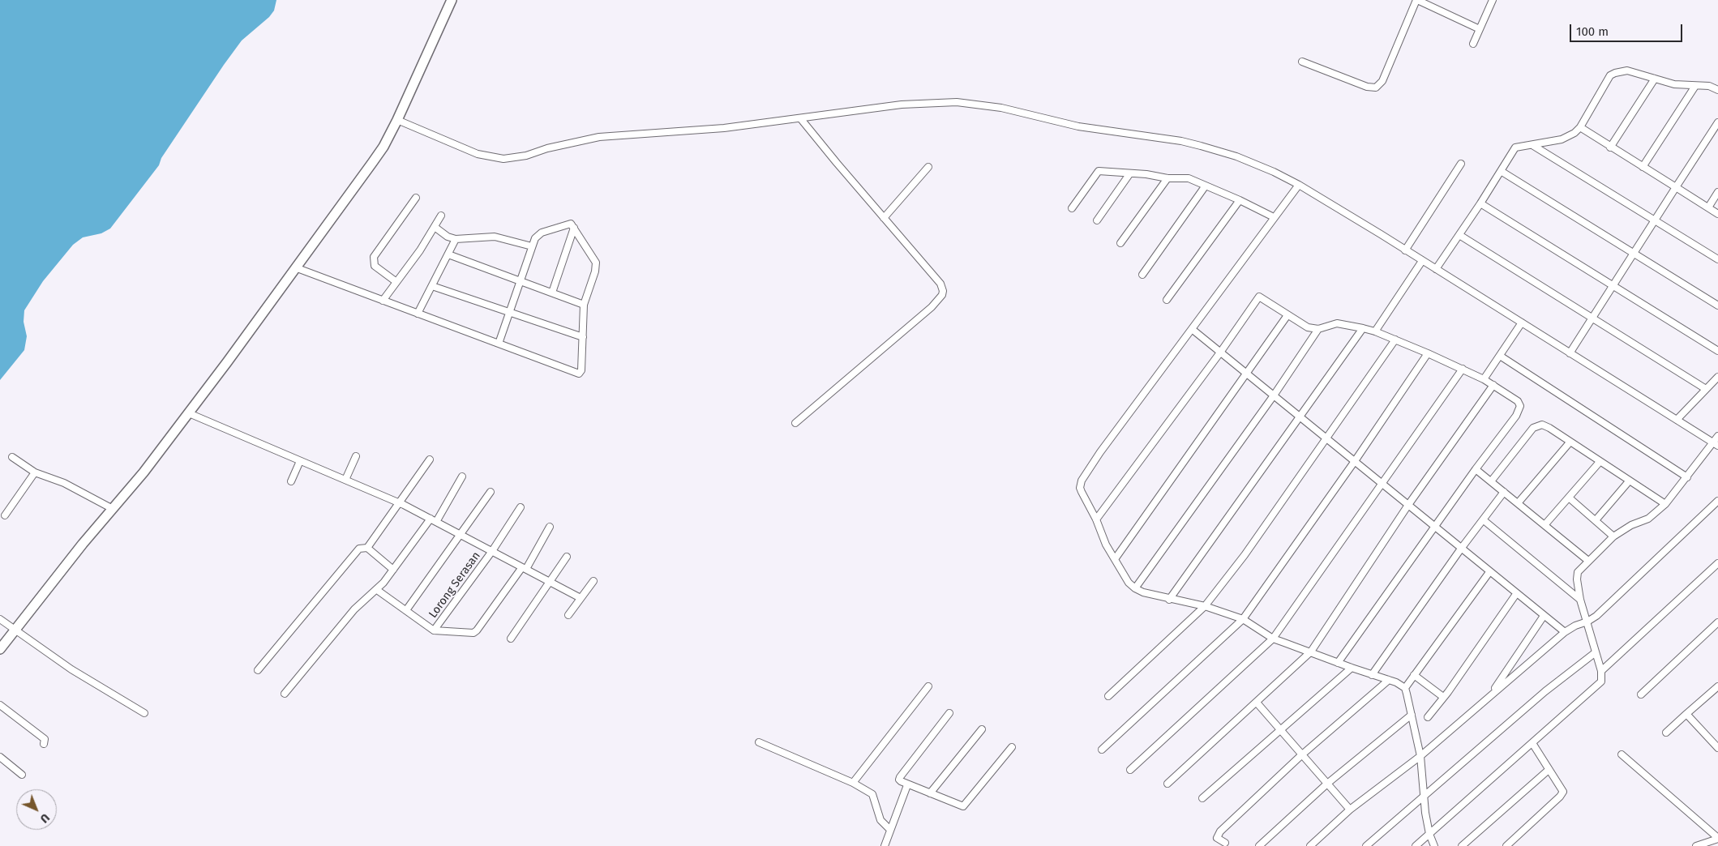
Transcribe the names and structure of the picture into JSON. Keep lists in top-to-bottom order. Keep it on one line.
{"streets":{"street":["Lorong Serasan"]},"scale_bar":"100 m","north":"bottom right"}
